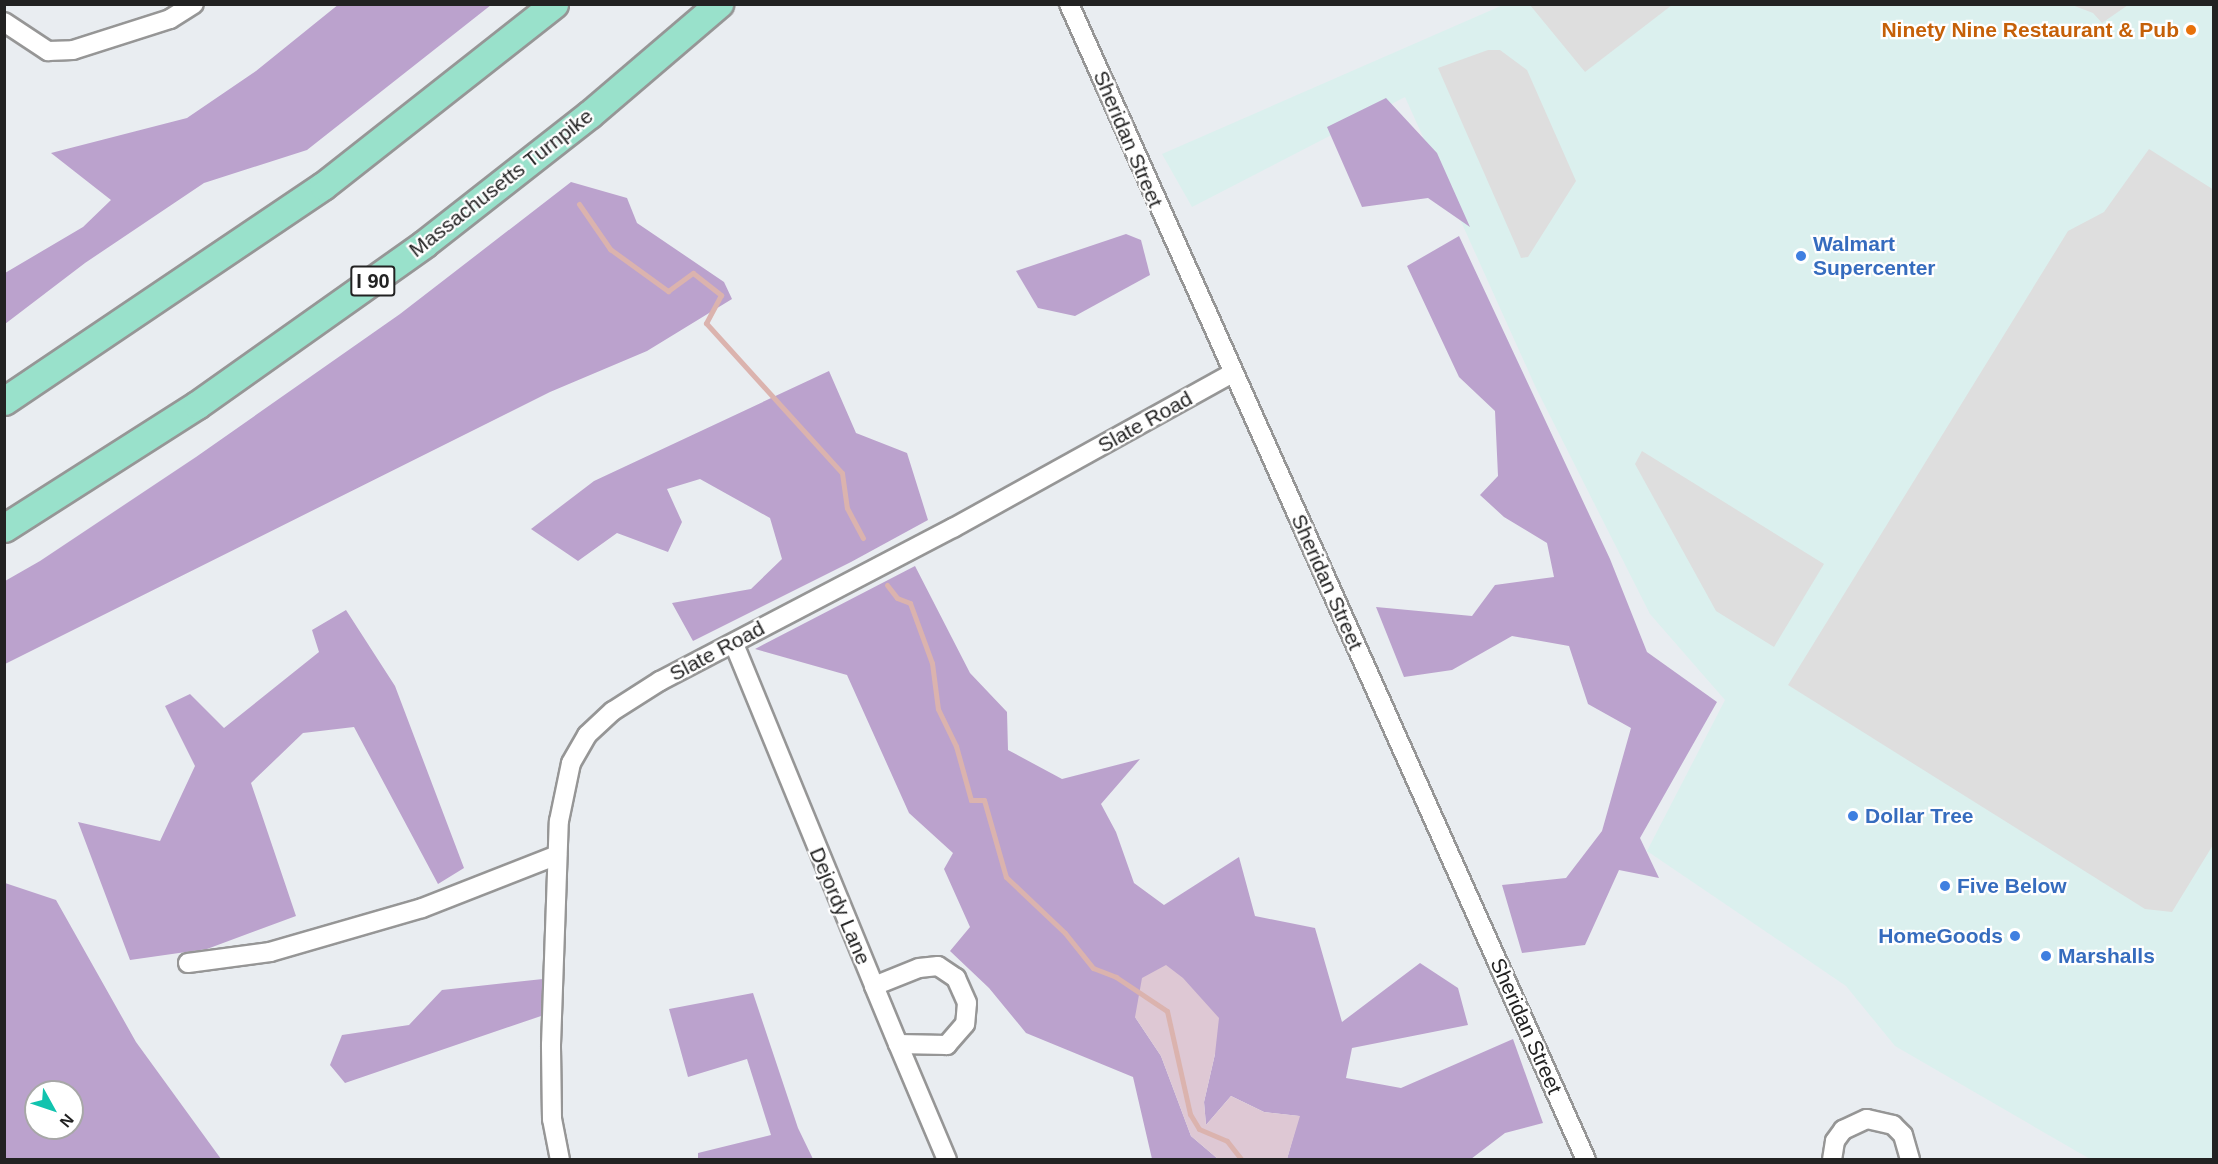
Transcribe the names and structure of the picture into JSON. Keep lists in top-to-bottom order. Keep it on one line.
{"streets":{"highway":["Massachusetts Turnpike","I 90"],"street":["Sheridan Street","Slate Road","Dejordy Lane"]},"crossings":[["Sheridan Street","Slate Road"],["Slate Road","Dejordy Lane"]],"places":["Ninety Nine Restaurant & Pub","Walmart Supercenter","Dollar Tree","Five Below","HomeGoods","Marshalls"],"north":"bottom right"}
